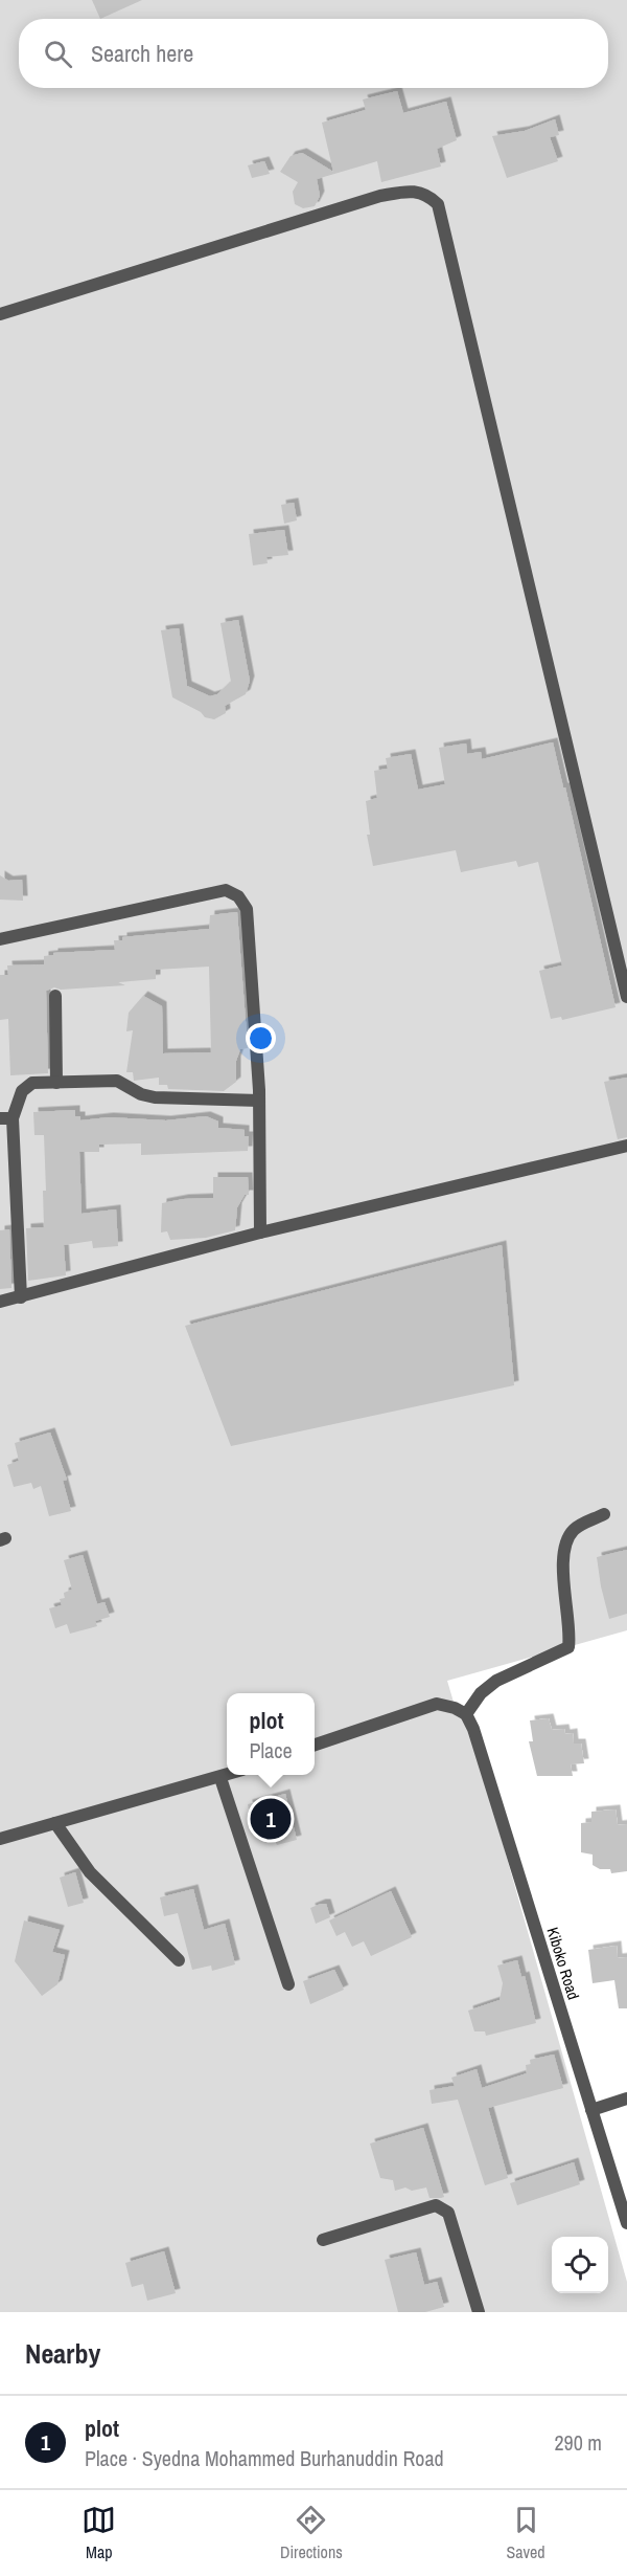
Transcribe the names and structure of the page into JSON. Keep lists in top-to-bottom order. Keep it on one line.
{"streets":{"street":["Kiboko Road"]},"page":{"search":"Search here","popup":["plot","Place"],"pins":"1","heading":"Nearby","list":[{"mark":"1","name":"plot","note":"Place · Syedna Mohammed Burhanuddin Road","value":"290 m"}],"nav":["Map","Directions","Saved"]}}
